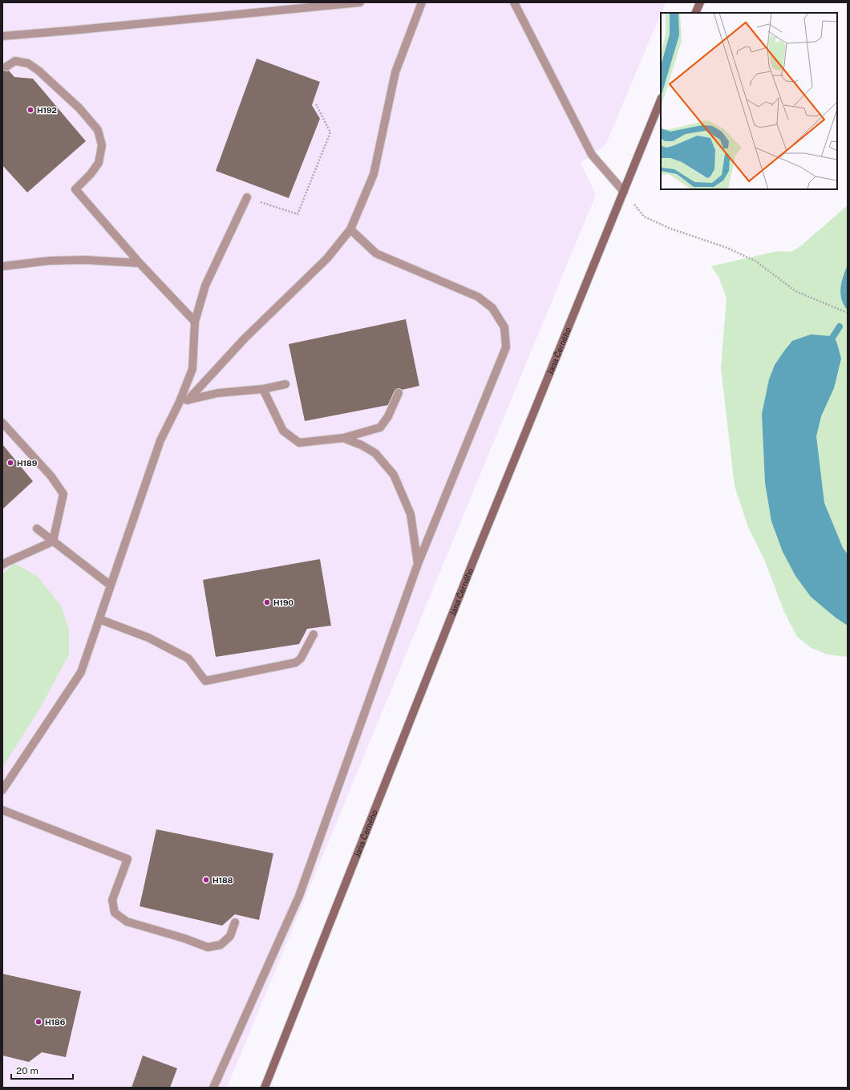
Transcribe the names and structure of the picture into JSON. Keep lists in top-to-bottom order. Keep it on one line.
{"streets":{"street":["Jana Černého"]},"places":["H192","H189","H190","H188","H186"],"scale_bar":"20 m"}
